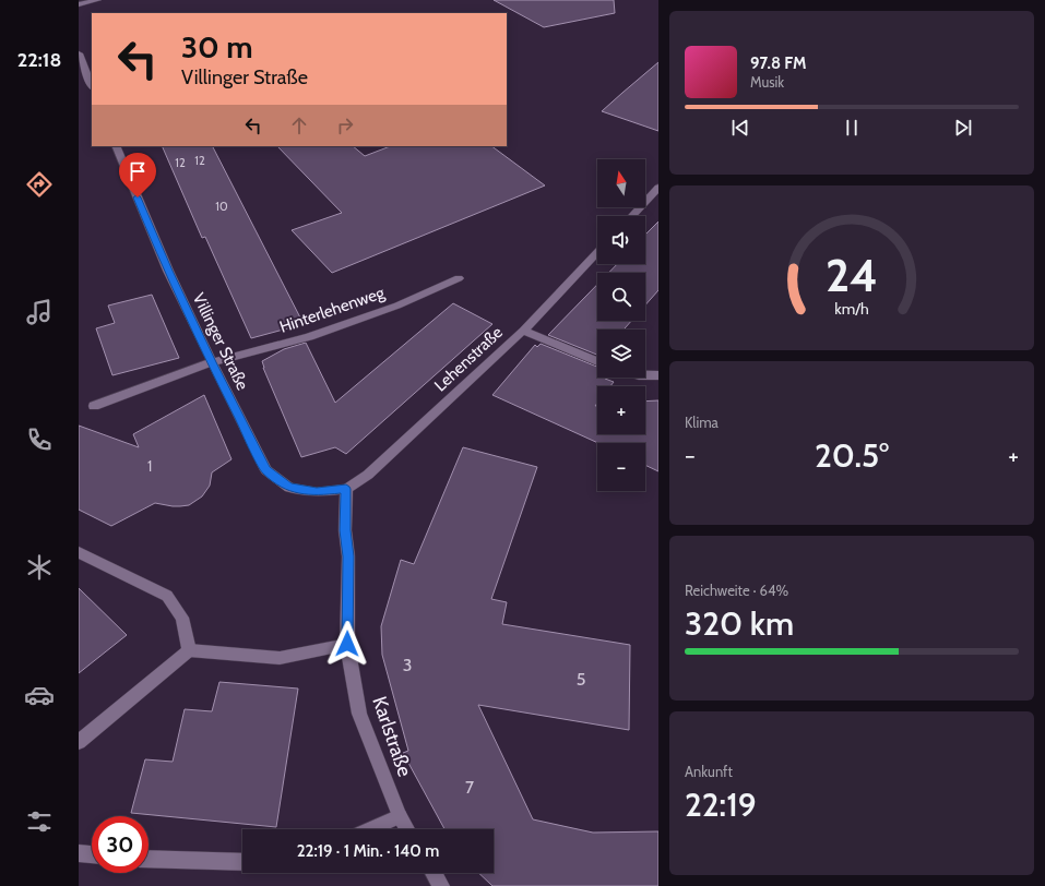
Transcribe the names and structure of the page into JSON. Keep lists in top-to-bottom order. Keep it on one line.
{"streets":{"street":["Hinterlehenweg","Villinger Straße","Lehenstraße","Karlstraße"]},"crossings":[["Hinterlehenweg","Villinger Straße"],["Villinger Straße","Lehenstraße"],["Villinger Straße","Karlstraße"],["Lehenstraße","Karlstraße"]],"house_numbers":["12","12","10","1","3","5","7"],"north":"top","page":{"tabs":"22:18","turn":["30 m","Villinger Straße"],"song":["97.8 FM","Musik"],"map_buttons":["+","−"],"tile":["Klima",["Reichweite · 64%","320 km"],["Ankunft","22:19"]],"heat":["−","20.5°","+"],"limit":"30","trip":"22:19 · 1 Min. · 140 m","gauge":["24","km/h"]}}
